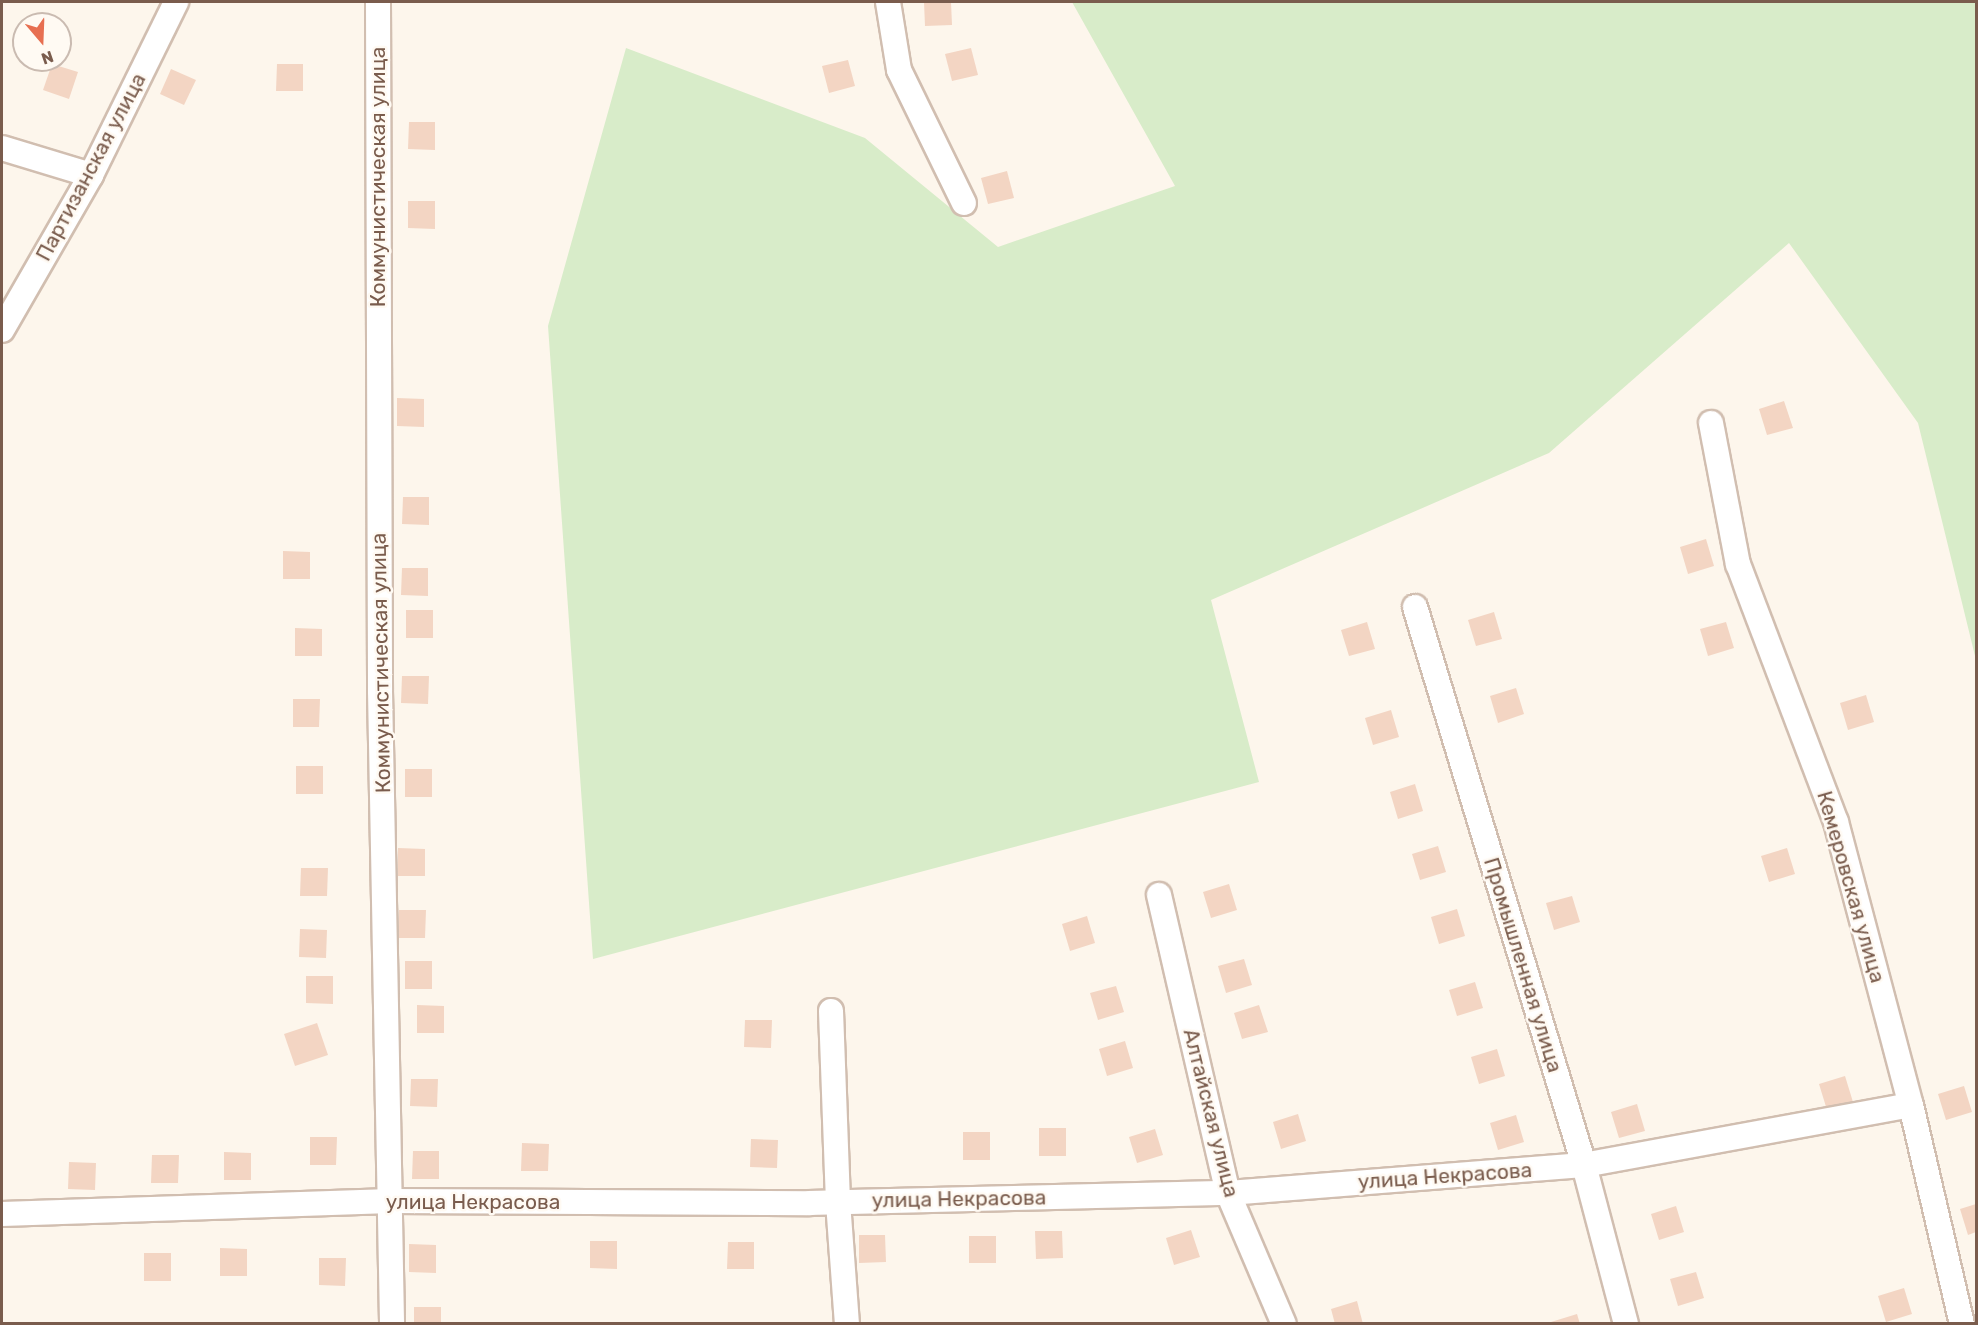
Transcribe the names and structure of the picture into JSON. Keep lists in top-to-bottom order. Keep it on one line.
{"streets":{"street":["Партизанская улица","Коммунистическая улица","Кемеровская улица","Промышленная улица","Алтайская улица","улица Некрасова"]},"crossings":[["Коммунистическая улица","улица Некрасова"],["Кемеровская улица","улица Некрасова"],["Промышленная улица","улица Некрасова"],["Алтайская улица","улица Некрасова"]],"north":"bottom"}
